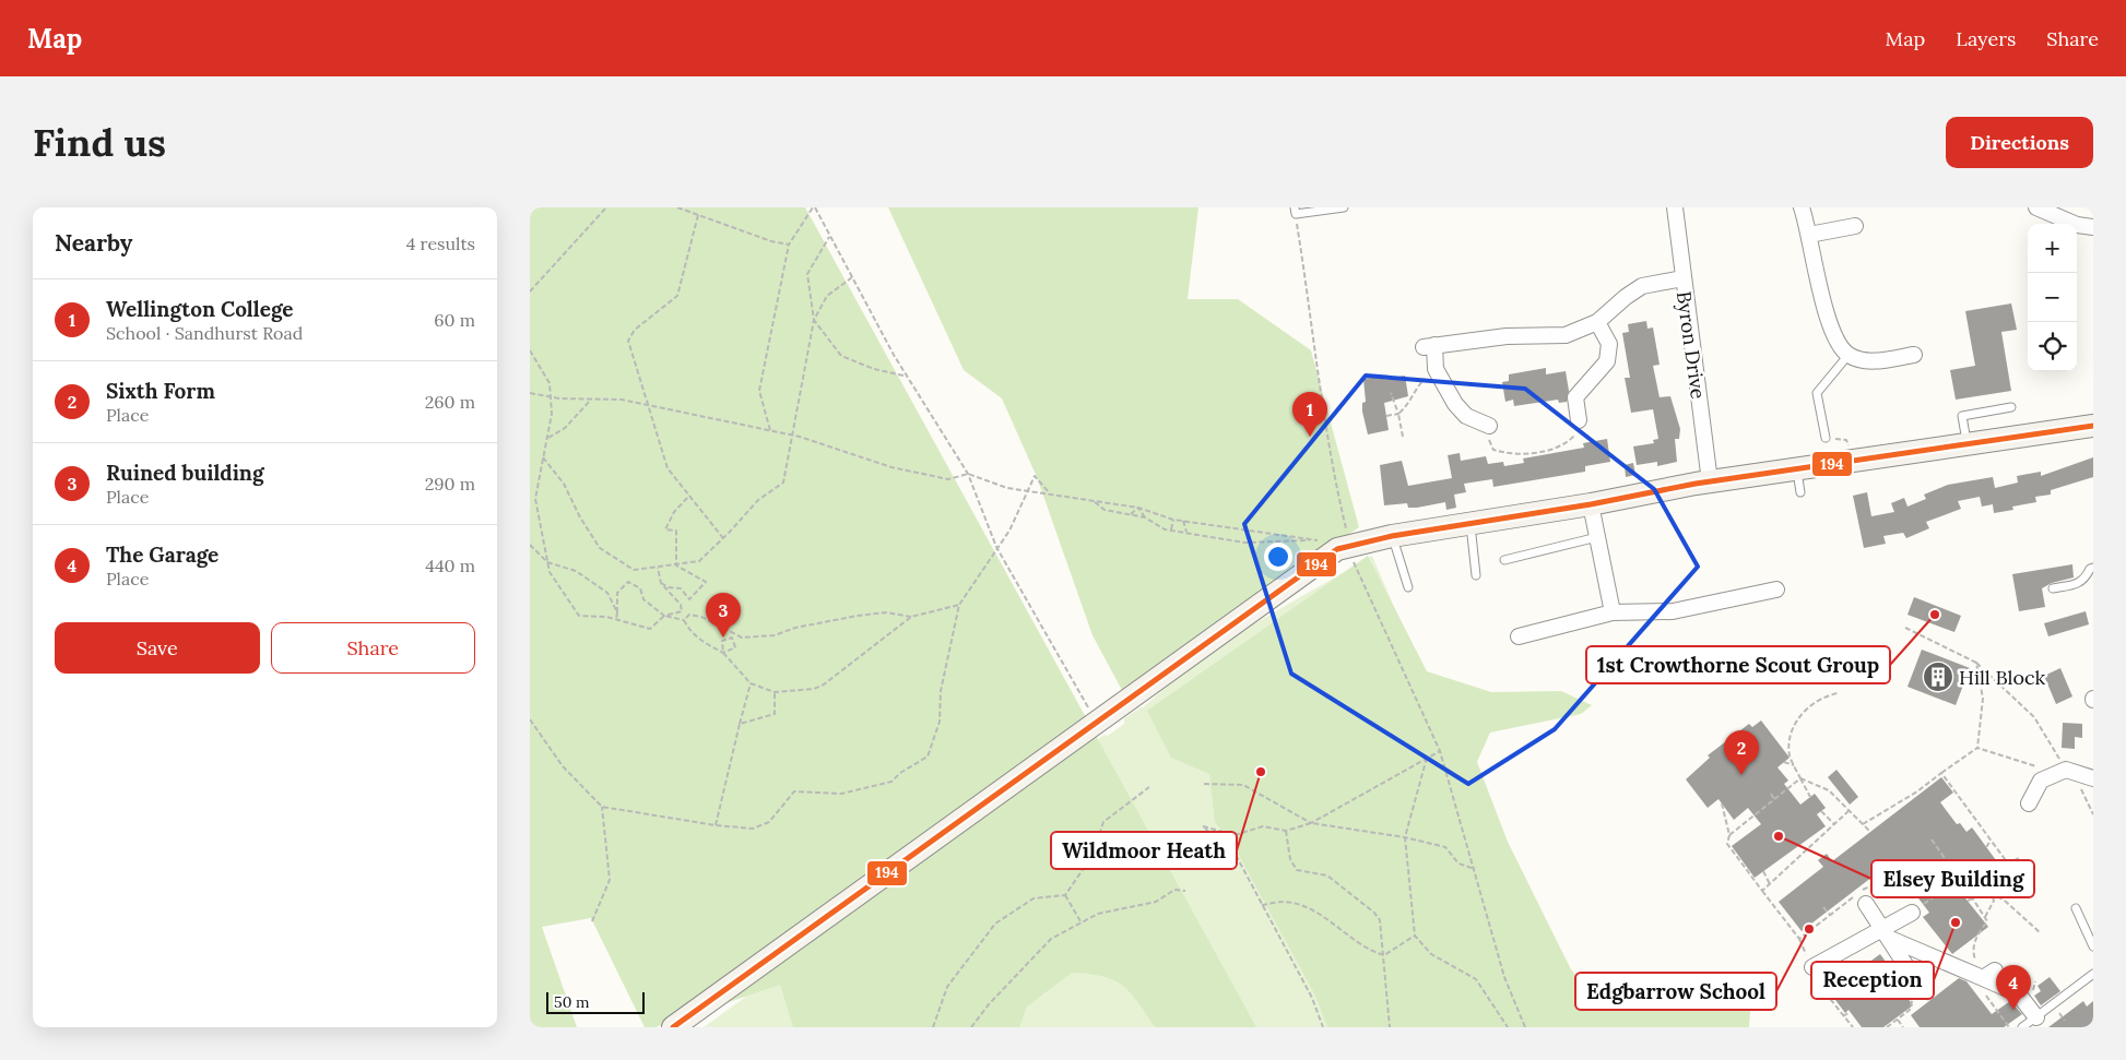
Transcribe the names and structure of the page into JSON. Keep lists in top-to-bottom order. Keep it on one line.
{"streets":{"street":["Byron Drive"]},"places":{"other":["1st Crowthorne Scout Group","Wildmoor Heath","Elsey Building","Reception","Edgbarrow School"],"building":["Hill Block"]},"lines":["transit line 194"],"scale_bar":"50 m","page":{"header":"Map","nav":["Map","Layers","Share"],"buttons":["Directions",["Save","Share"]],"title":"Find us","heading":["Nearby","4 results"],"map_buttons":["+","−"],"list":[{"mark":"1","name":"Wellington College","note":"School · Sandhurst Road","value":"60 m"},{"mark":"2","name":"Sixth Form","note":"Place","value":"260 m"},{"mark":"3","name":"Ruined building","note":"Place","value":"290 m"},{"mark":"4","name":"The Garage","note":"Place","value":"440 m"}],"pins":["1","3","2","4"],"scale":"50 m"}}
